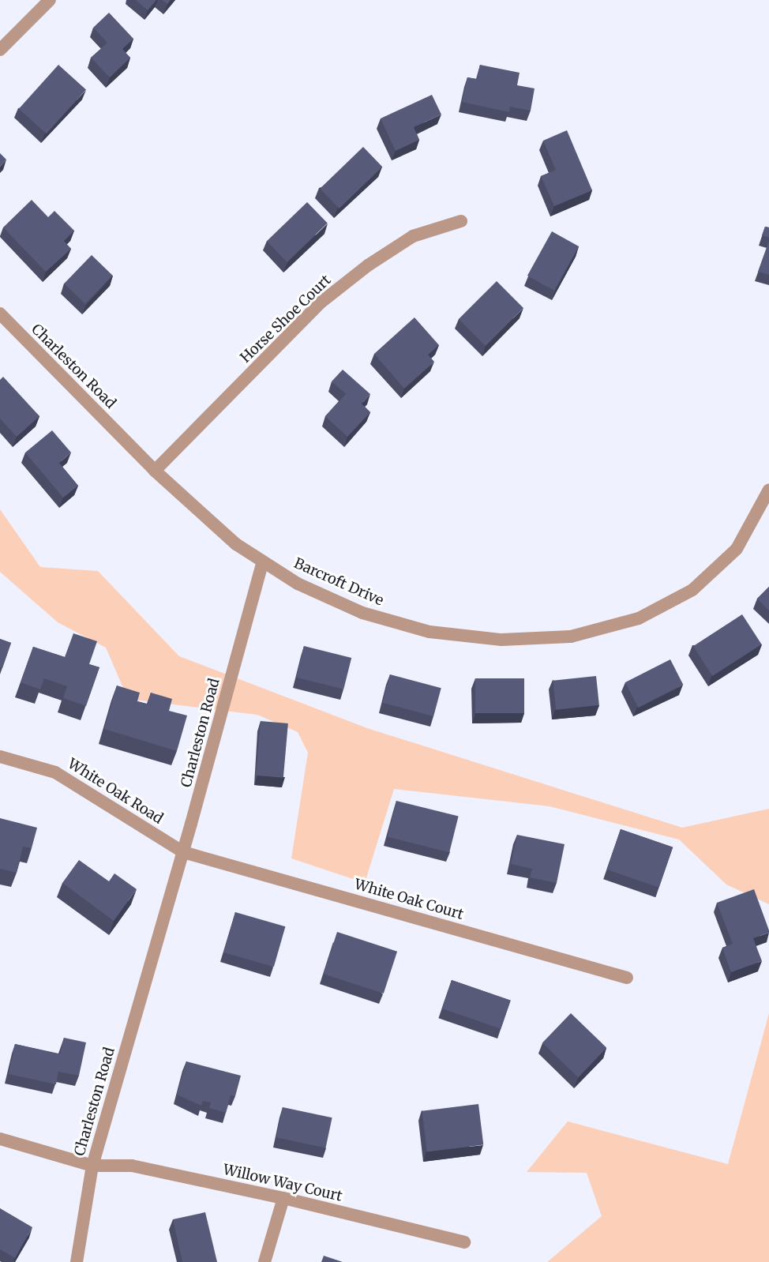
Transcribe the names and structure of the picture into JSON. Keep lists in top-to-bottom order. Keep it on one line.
{"streets":{"street":["Horse Shoe Court","Charleston Road","Barcroft Drive","White Oak Road","White Oak Court","Willow Way Court"]},"crossings":[["Horse Shoe Court","Charleston Road"],["Charleston Road","Barcroft Drive"],["Charleston Road","White Oak Road"],["Charleston Road","White Oak Court"],["Charleston Road","Willow Way Court"],["White Oak Road","White Oak Court"]]}
